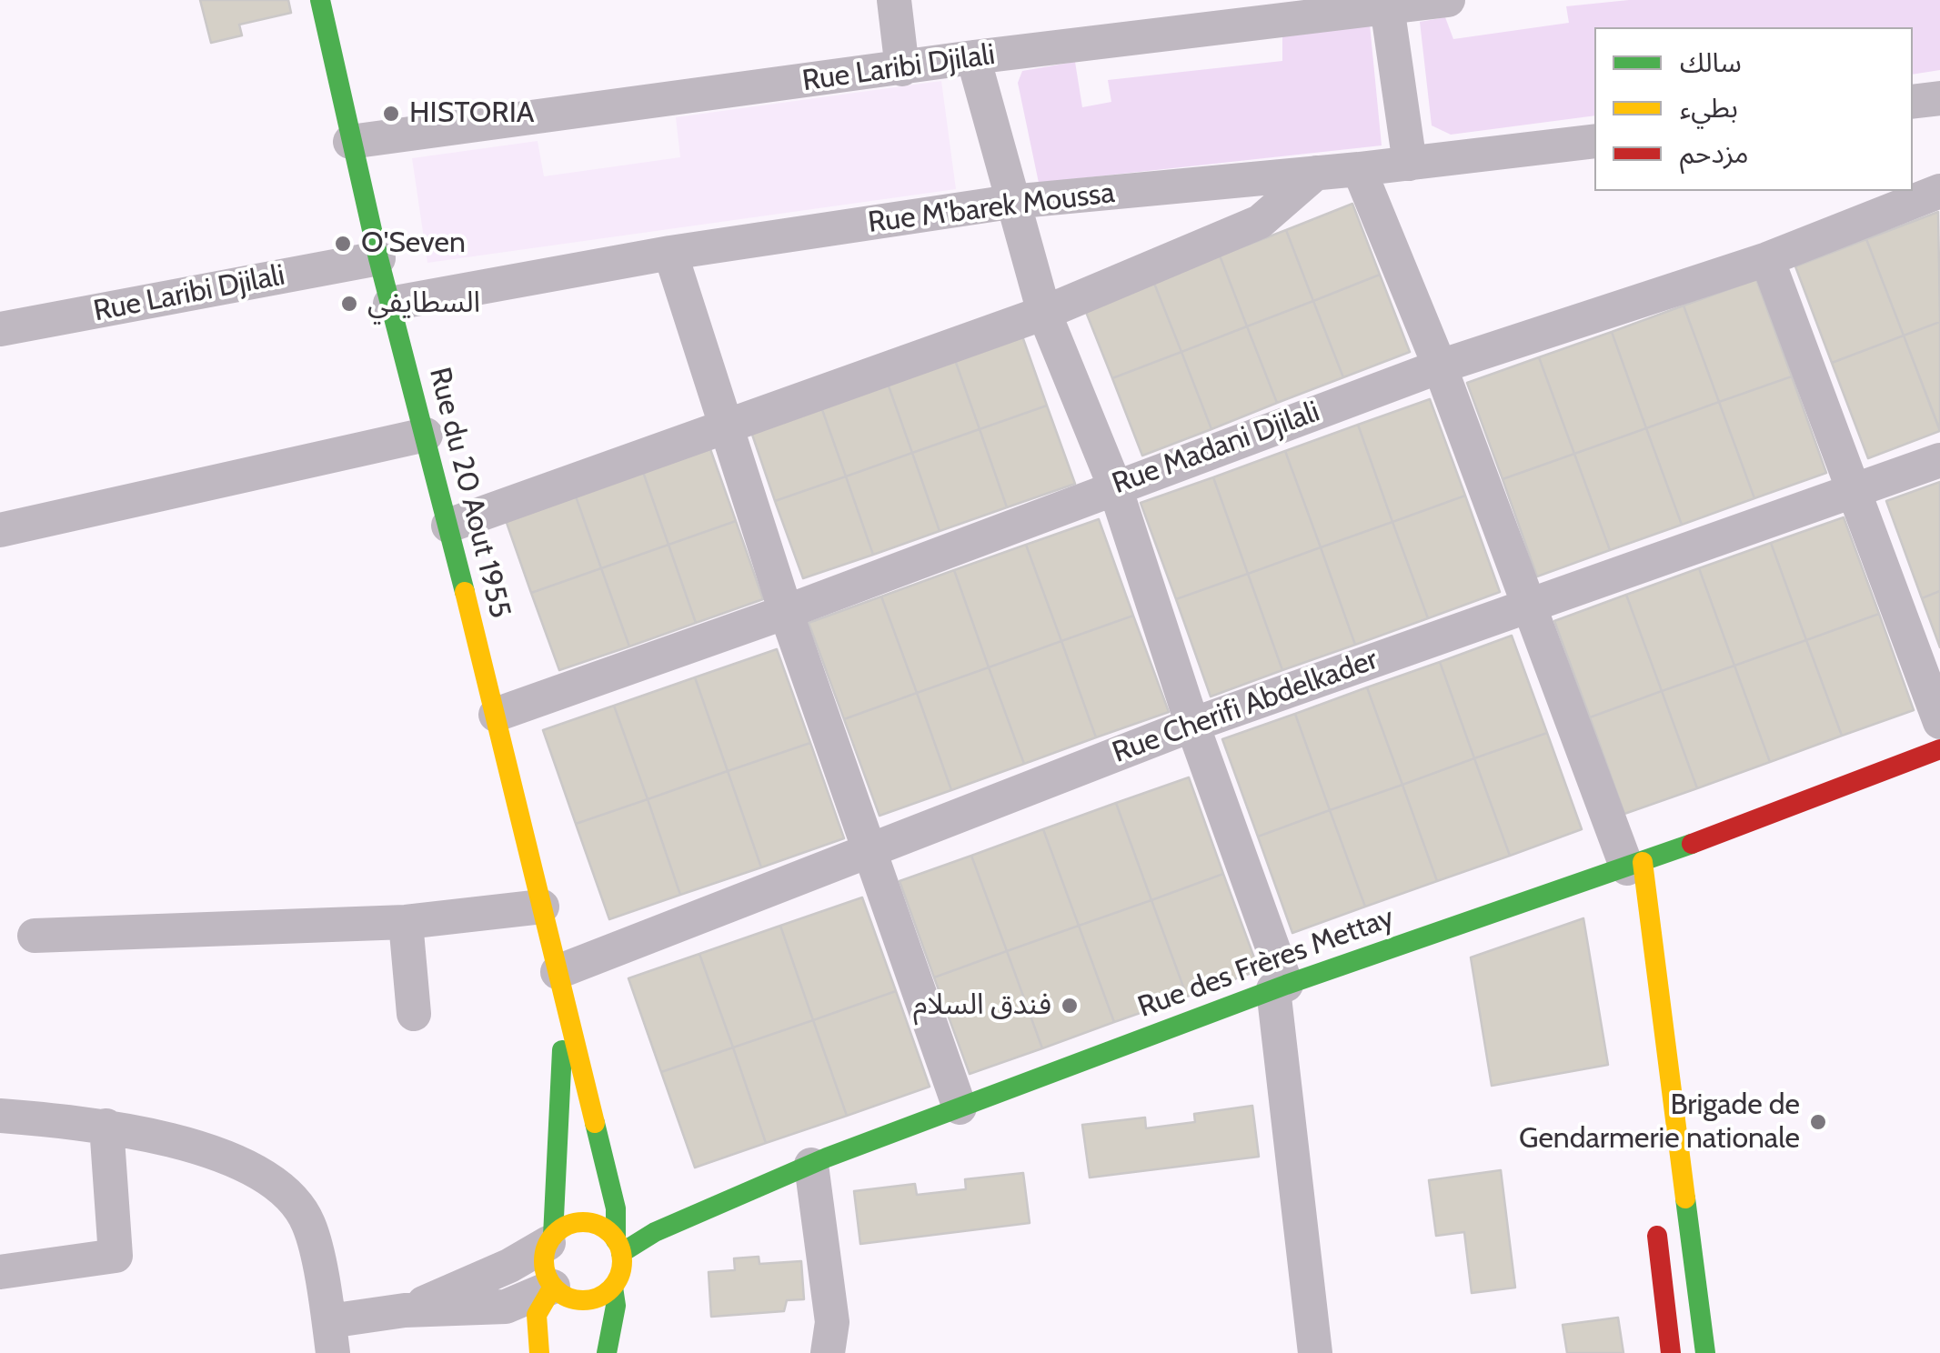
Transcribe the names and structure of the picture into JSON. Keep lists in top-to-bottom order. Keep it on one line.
{"streets":{"street":["Rue Laribi Djilali","Rue M'barek Moussa","Rue Madani Djilali","Rue du 20 Aout 1955","Rue Cherifi Abdelkader","Rue des Frères Mettay"]},"crossings":[["Rue Laribi Djilali","Rue du 20 Aout 1955"],["Rue M'barek Moussa","Rue du 20 Aout 1955"],["Rue Madani Djilali","Rue du 20 Aout 1955"],["Rue du 20 Aout 1955","Rue Cherifi Abdelkader"],["Rue du 20 Aout 1955","Rue des Frères Mettay"]],"places":["HISTORIA","O'Seven","السطايفي","فندق السلام","Brigade de Gendarmerie nationale"],"legend":["سالك","بطيء","مزدحم"]}
